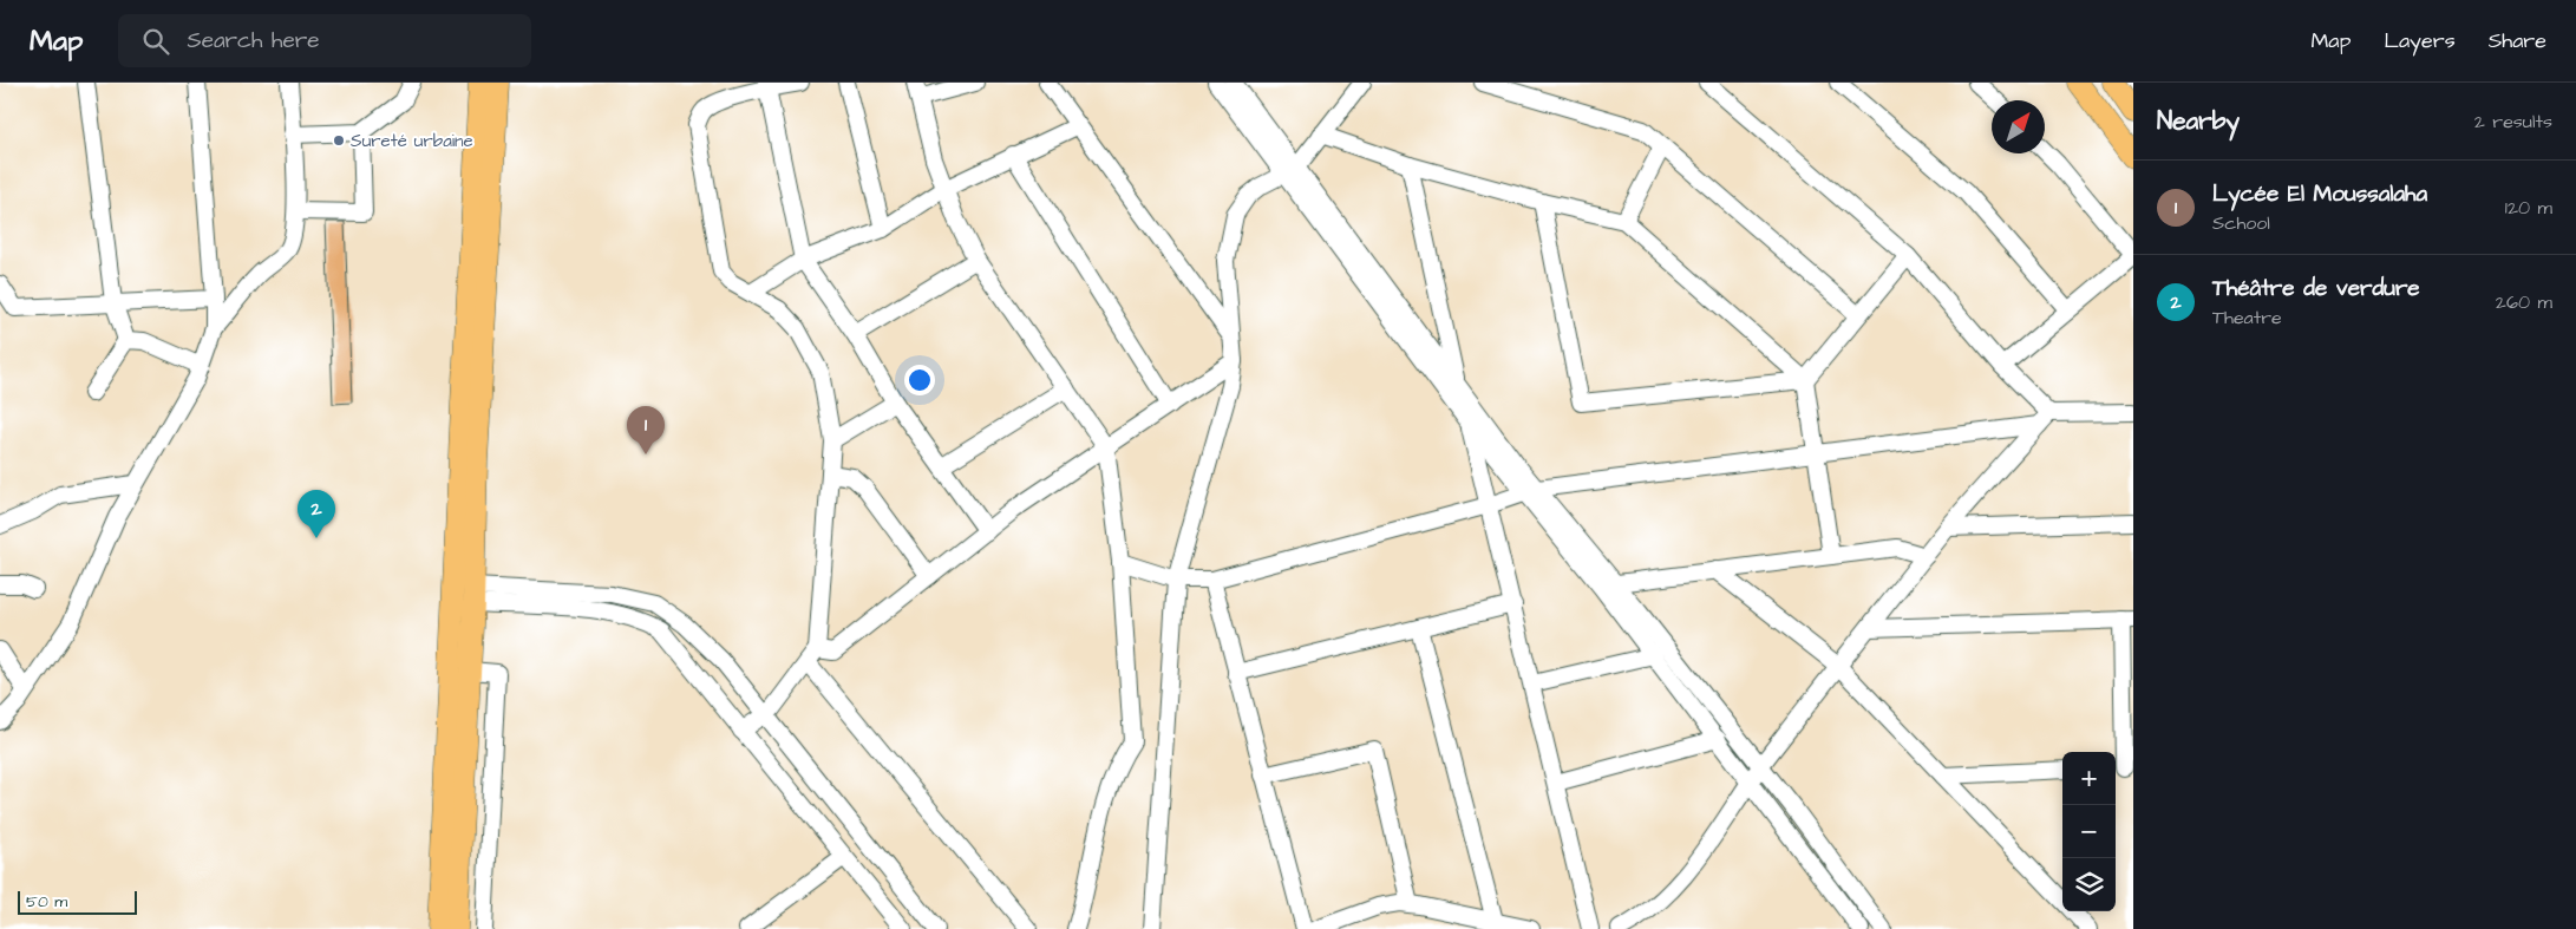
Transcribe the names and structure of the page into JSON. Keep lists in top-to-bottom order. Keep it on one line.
{"places":["Sureté urbaine"],"scale_bar":"50 m","north":"top right","page":{"header":"Map","search":"Search here","nav":["Map","Layers","Share"],"heading":["Nearby","2 results"],"list":[{"mark":"1","name":"Lycée El Moussalaha","note":"School","value":"120 m"},{"mark":"2","name":"Théâtre de verdure","note":"Theatre","value":"260 m"}],"pins":["1","2"],"map_buttons":["+","−"],"scale":"50 m"}}
